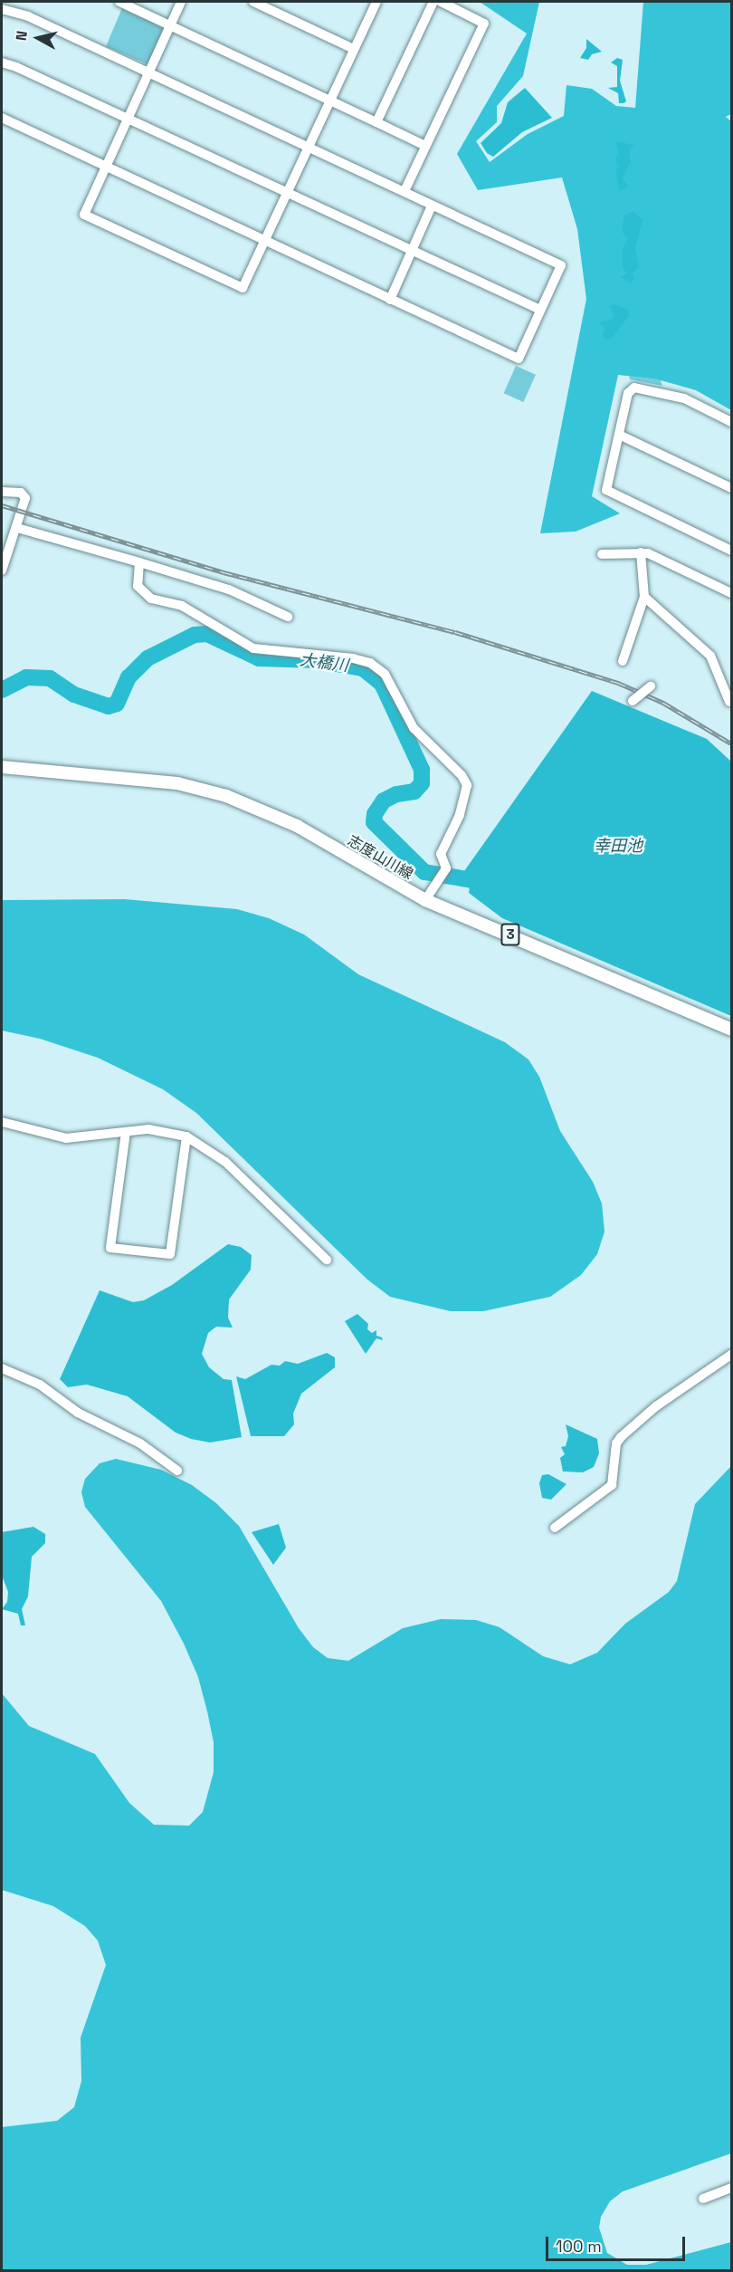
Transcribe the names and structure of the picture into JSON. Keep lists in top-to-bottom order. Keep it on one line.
{"streets":{"main road":["志度山川線","3"]},"water":["大橋川","幸田池"],"scale_bar":"100 m","north":"left"}
